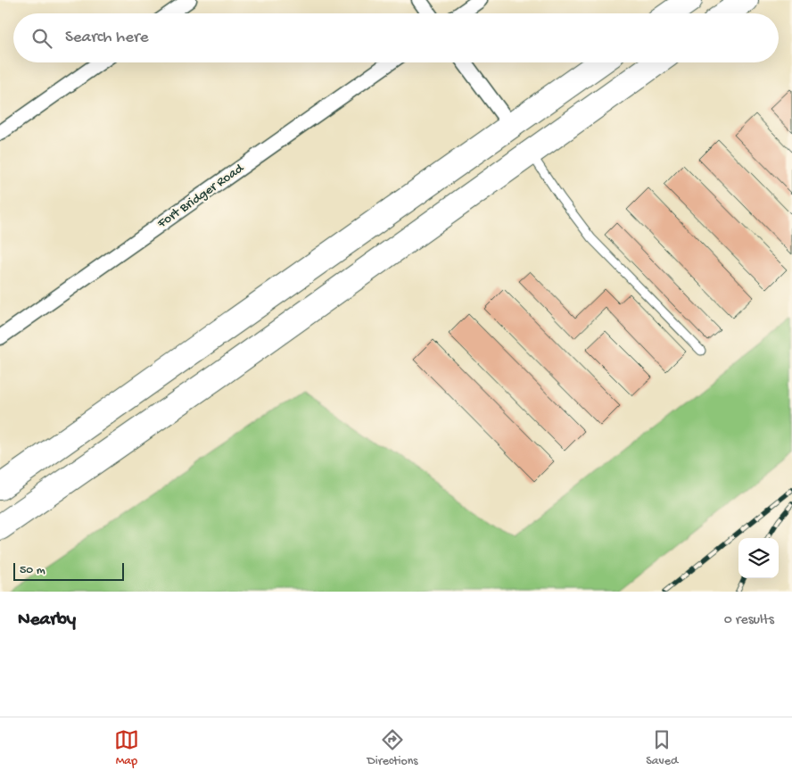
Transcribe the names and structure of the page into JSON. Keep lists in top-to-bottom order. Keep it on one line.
{"streets":{"street":["Fort Bridger Road"]},"scale_bar":"50 m","page":{"search":"Search here","scale":"50 m","heading":["Nearby","0 results"],"nav":["Map","Directions","Saved"]}}
